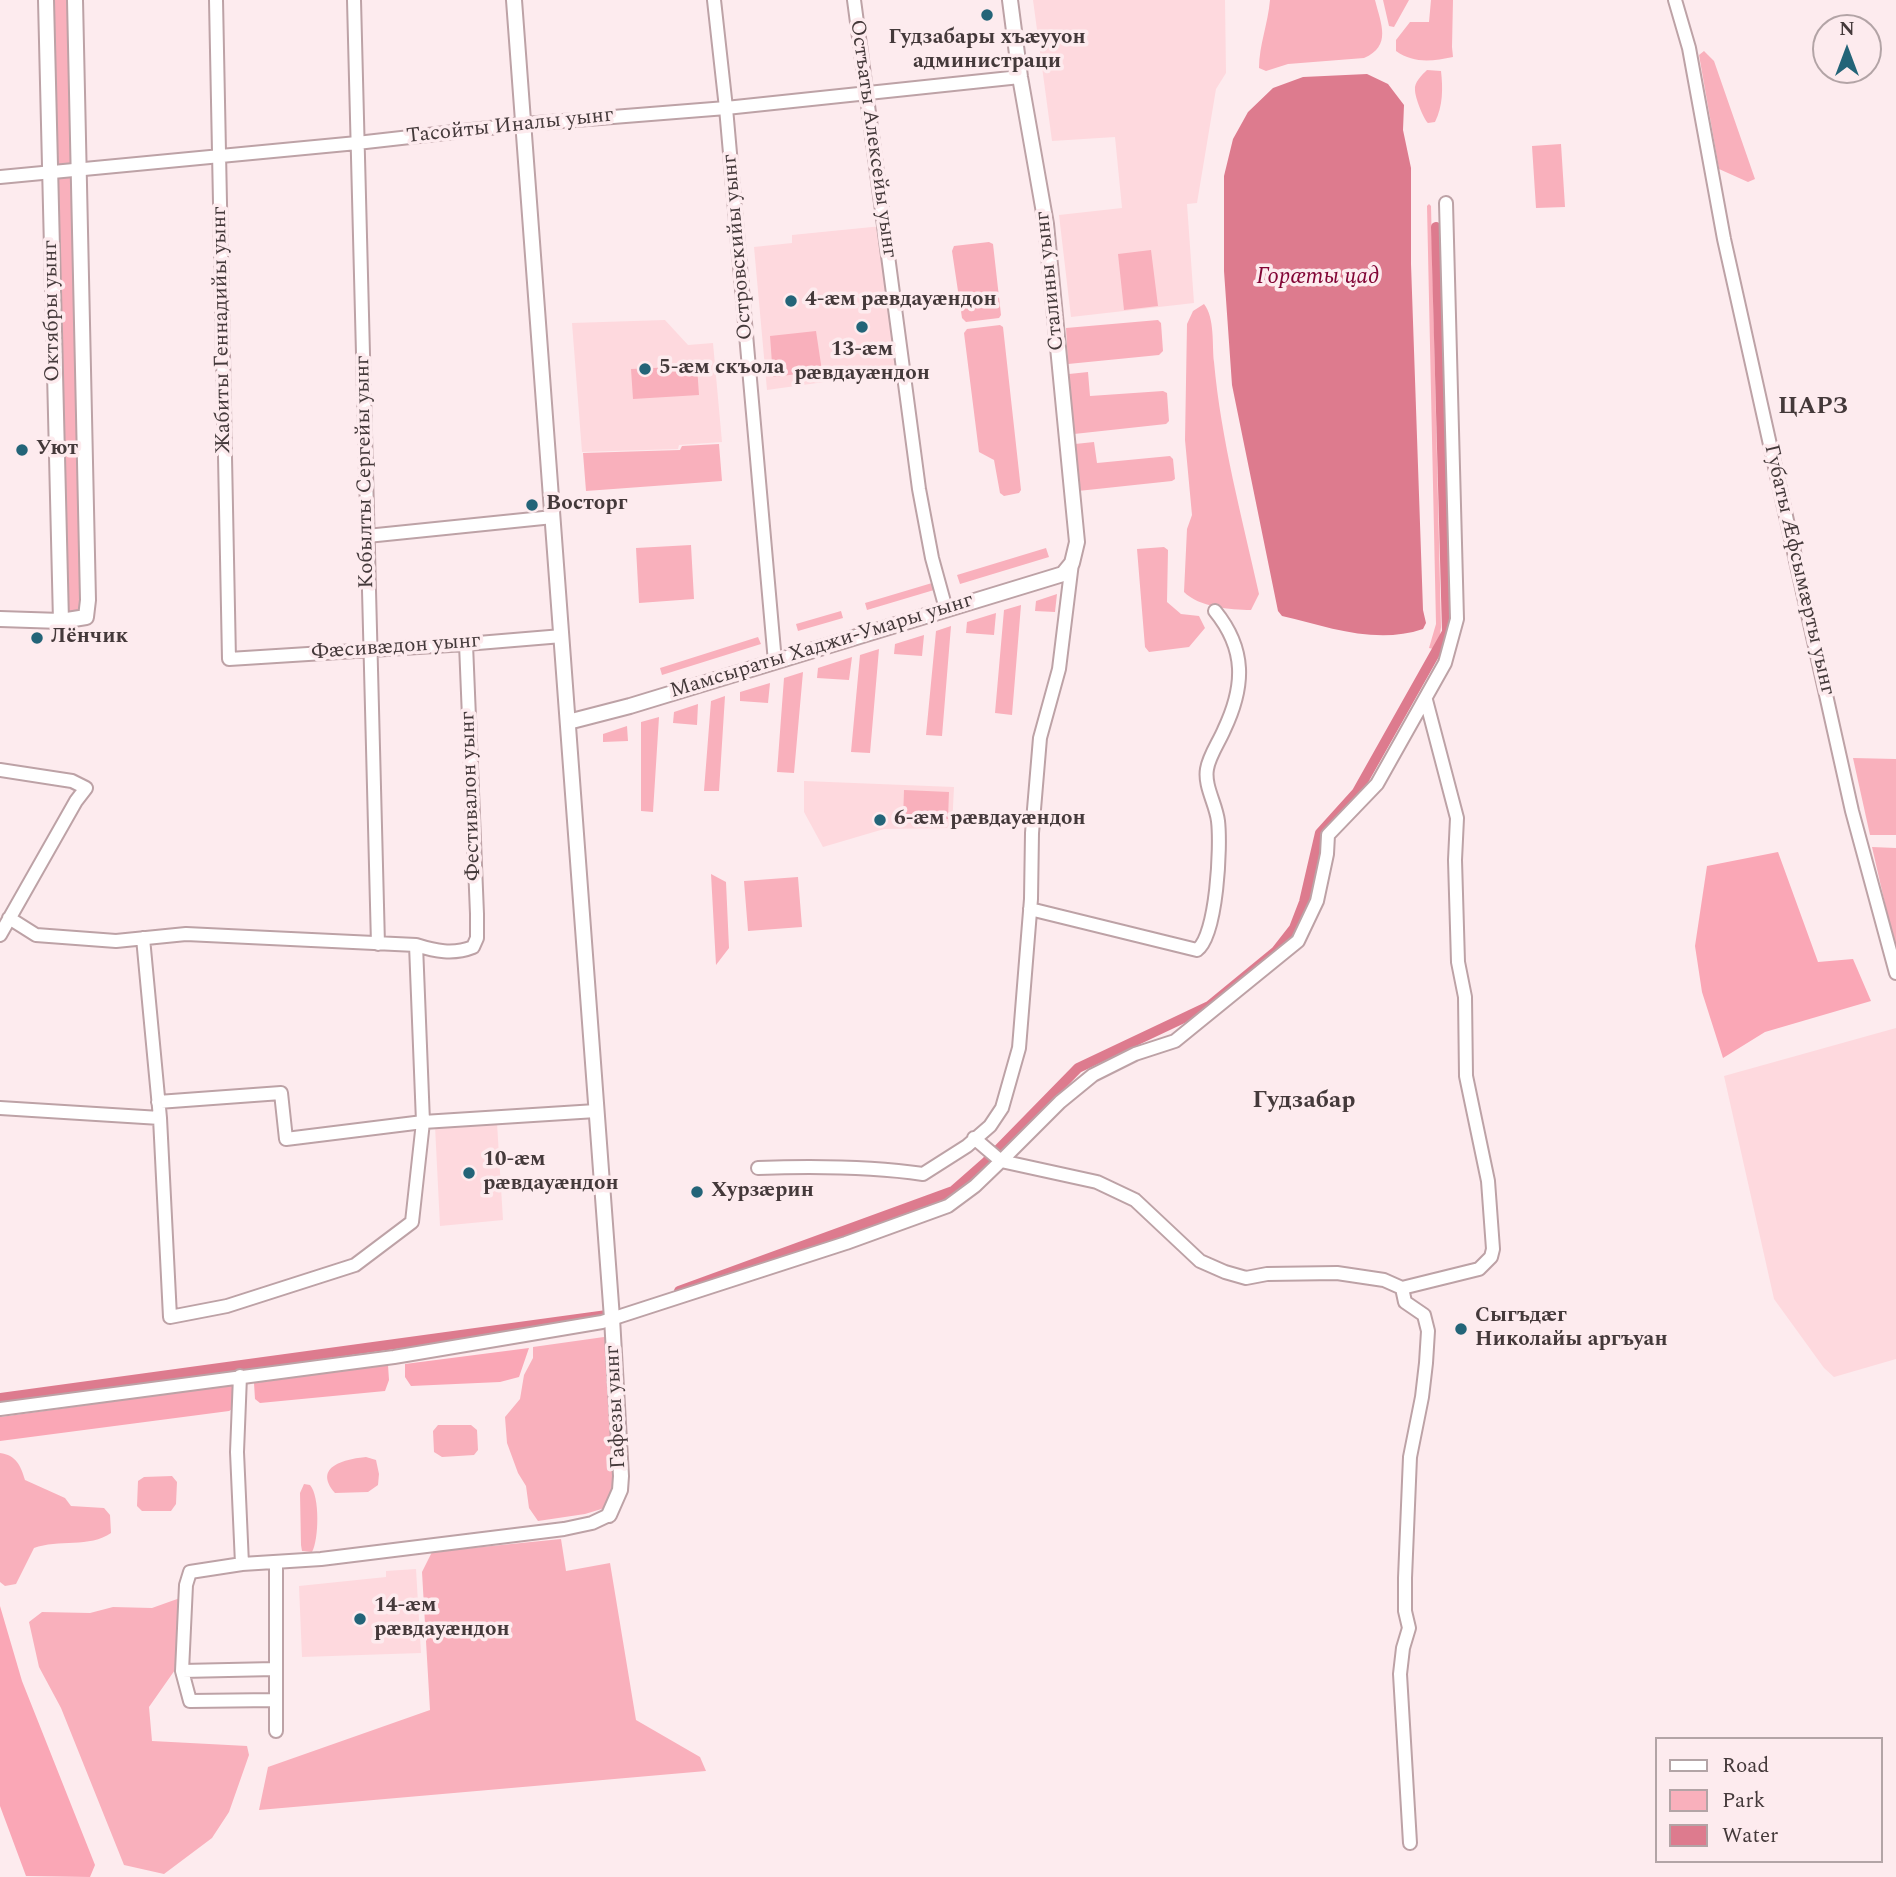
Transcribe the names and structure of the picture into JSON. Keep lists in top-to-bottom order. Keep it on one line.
{"streets":{"street":["Тасойты Иналы уынг","Остъаты Алексейы уынг","Островскийы уынг","Сталины уынг","Октябры уынг","Жабиты Геннадийы уынг","Кобылты Сергейы уынг","Губаты Æфсымæрты уынг","Мамсыраты Хаджи-Умары уынг","Фæсивæдон уынг","Фестивалон уынг","Гафезы уынг"]},"crossings":[["Тасойты Иналы уынг","Остъаты Алексейы уынг"],["Тасойты Иналы уынг","Островскийы уынг"],["Тасойты Иналы уынг","Сталины уынг"],["Тасойты Иналы уынг","Октябры уынг"],["Тасойты Иналы уынг","Жабиты Геннадийы уынг"],["Тасойты Иналы уынг","Кобылты Сергейы уынг"],["Остъаты Алексейы уынг","Мамсыраты Хаджи-Умары уынг"],["Островскийы уынг","Мамсыраты Хаджи-Умары уынг"],["Сталины уынг","Мамсыраты Хаджи-Умары уынг"],["Жабиты Геннадийы уынг","Фæсивæдон уынг"],["Кобылты Сергейы уынг","Фæсивæдон уынг"],["Фæсивæдон уынг","Фестивалон уынг"]],"districts":["ЦАРЗ","Гудзабар"],"water":["Горӕты цад"],"places":["Гудзабары хъæууон администраци","4-æм рӕвдауӕндон","13-æм рӕвдауӕндон","5-æм скъола","Уют","Восторг","Лёнчик","6-æм рӕвдауӕндон","10-æм рӕвдауӕндон","Хурзæрин","Сыгъдæг Николайы аргъуан","14-æм рӕвдауӕндон"],"legend":["Road","Park","Water"],"north":"top"}
